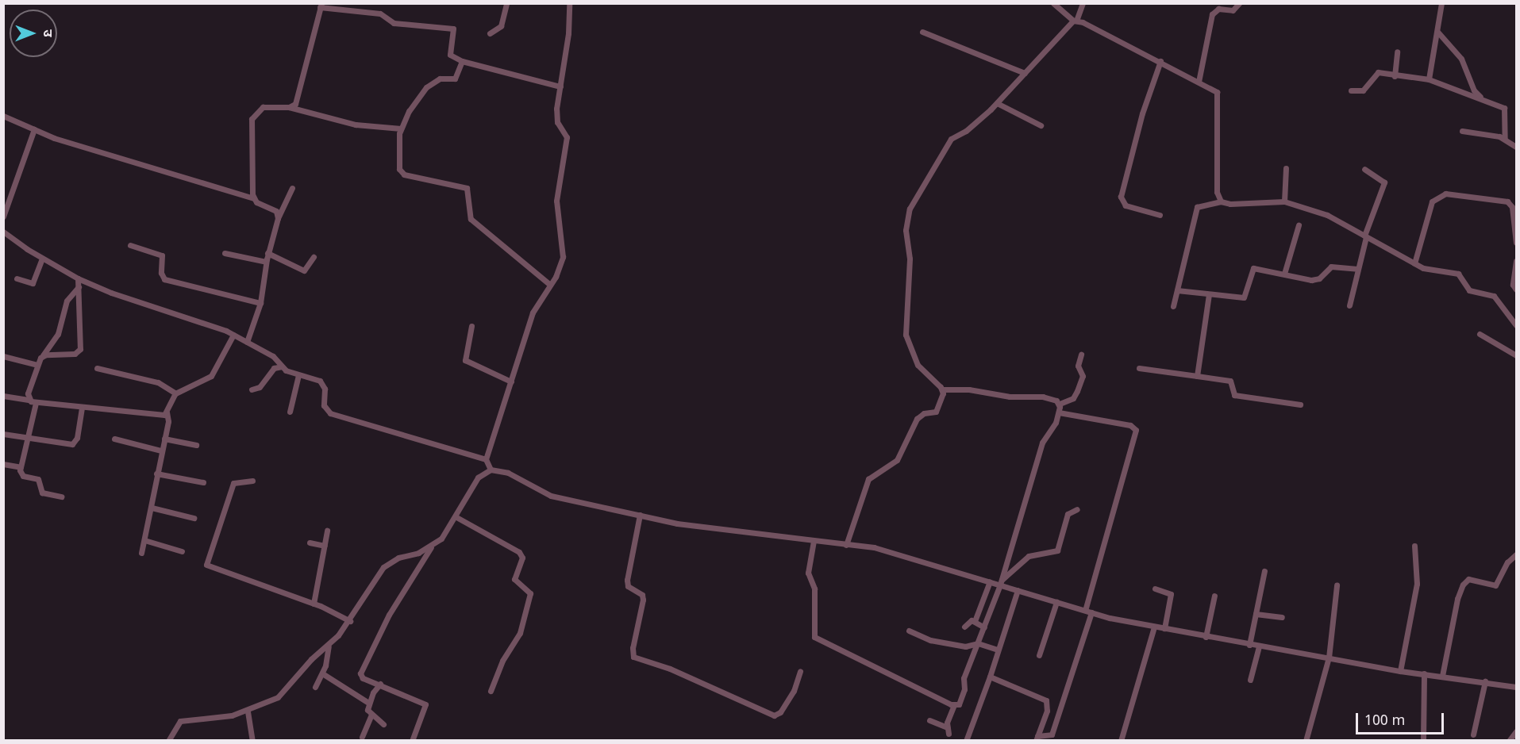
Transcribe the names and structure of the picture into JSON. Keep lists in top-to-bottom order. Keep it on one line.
{"scale_bar":"100 m","north":"right"}
